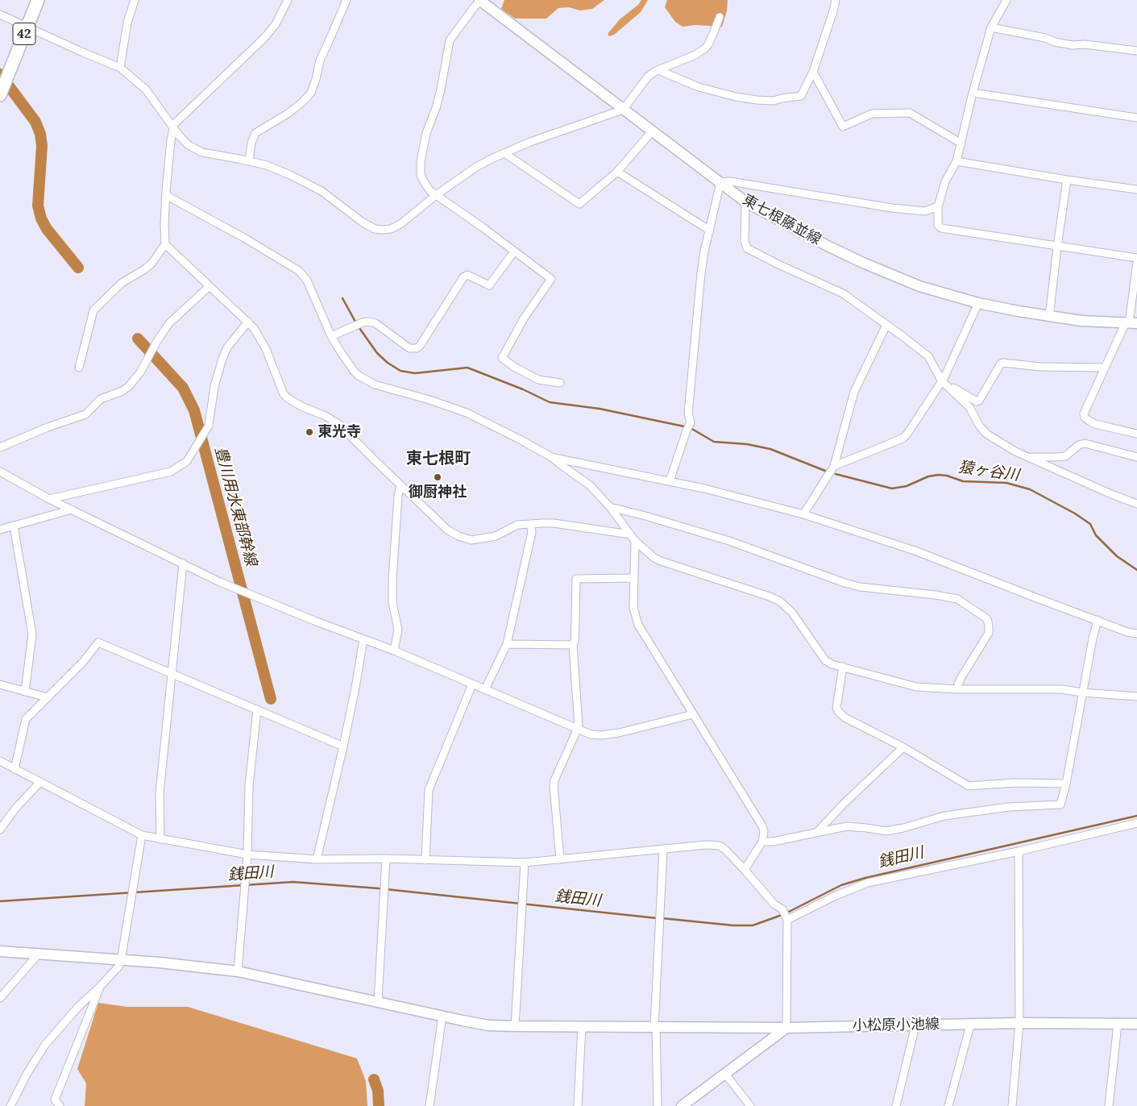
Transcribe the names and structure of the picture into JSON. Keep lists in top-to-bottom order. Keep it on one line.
{"streets":{"highway":["42"],"main road":["東七根藤並線","小松原小池線"]},"districts":["東七根町"],"water":["猿ヶ谷川","豊川用水東部幹線","銭田川"],"places":["東光寺","御厨神社"]}
